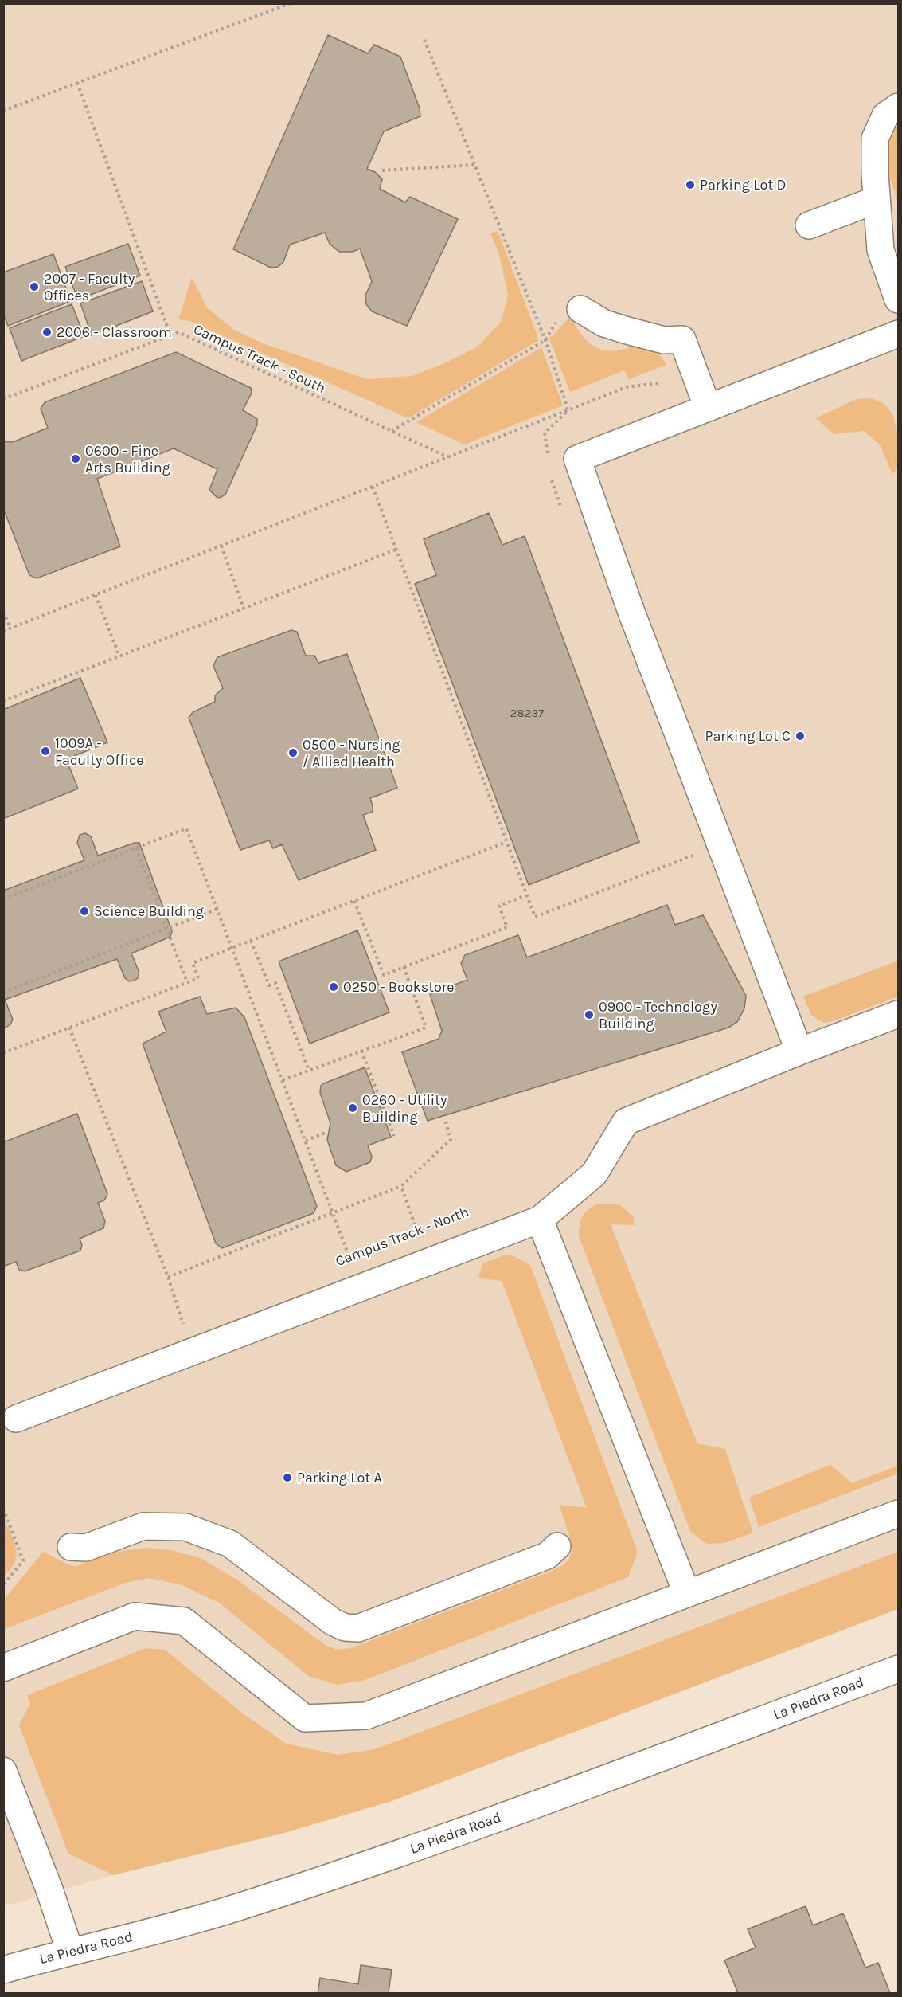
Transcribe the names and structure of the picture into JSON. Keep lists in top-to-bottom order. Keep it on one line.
{"streets":{"street":["La Piedra Road"],"path":["Campus Track - South"]},"places":["Parking Lot D","2007 - Faculty Offices","2006 - Classroom","0600 - Fine Arts Building","Parking Lot C","1009A - Faculty Office","0500 - Nursing / Allied Health","Science Building","0250 - Bookstore","0900 - Technology Building","0260 - Utility Building","Parking Lot A"],"house_numbers":["28237"]}
